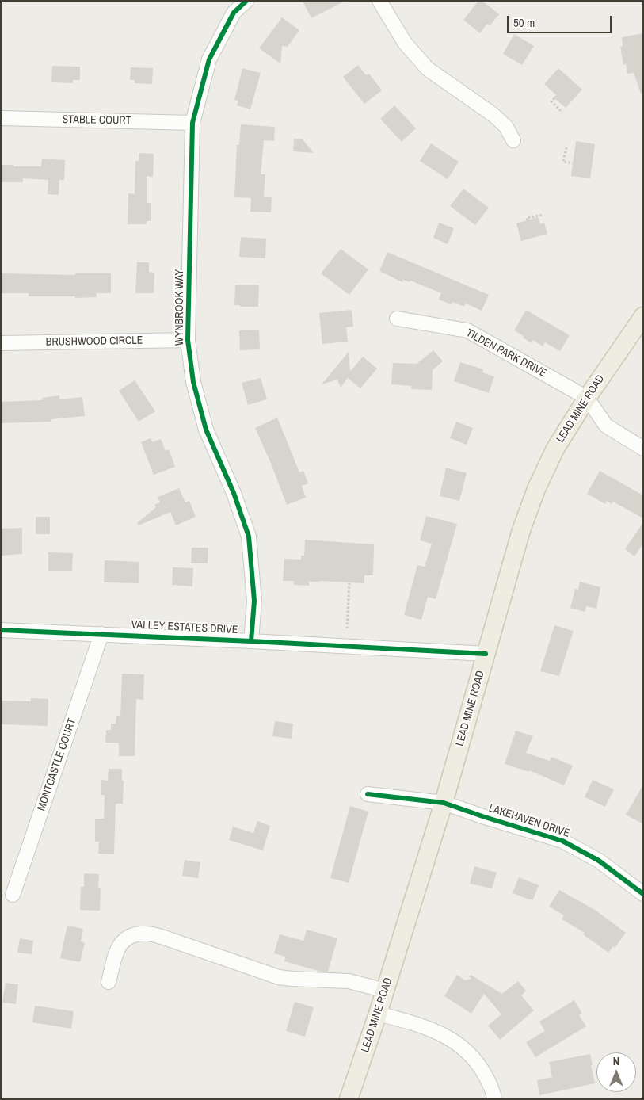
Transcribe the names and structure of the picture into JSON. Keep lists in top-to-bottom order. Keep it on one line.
{"streets":{"main road":["LEAD MINE ROAD"],"street":["STABLE COURT","WYNBROOK WAY","BRUSHWOOD CIRCLE","TILDEN PARK DRIVE","VALLEY ESTATES DRIVE","MONTCASTLE COURT","LAKEHAVEN DRIVE"]},"crossings":[["STABLE COURT","WYNBROOK WAY"],["WYNBROOK WAY","BRUSHWOOD CIRCLE"],["WYNBROOK WAY","VALLEY ESTATES DRIVE"],["TILDEN PARK DRIVE","LEAD MINE ROAD"],["LEAD MINE ROAD","VALLEY ESTATES DRIVE"],["LEAD MINE ROAD","LAKEHAVEN DRIVE"],["VALLEY ESTATES DRIVE","MONTCASTLE COURT"]],"scale_bar":"50 m","north":"top"}
